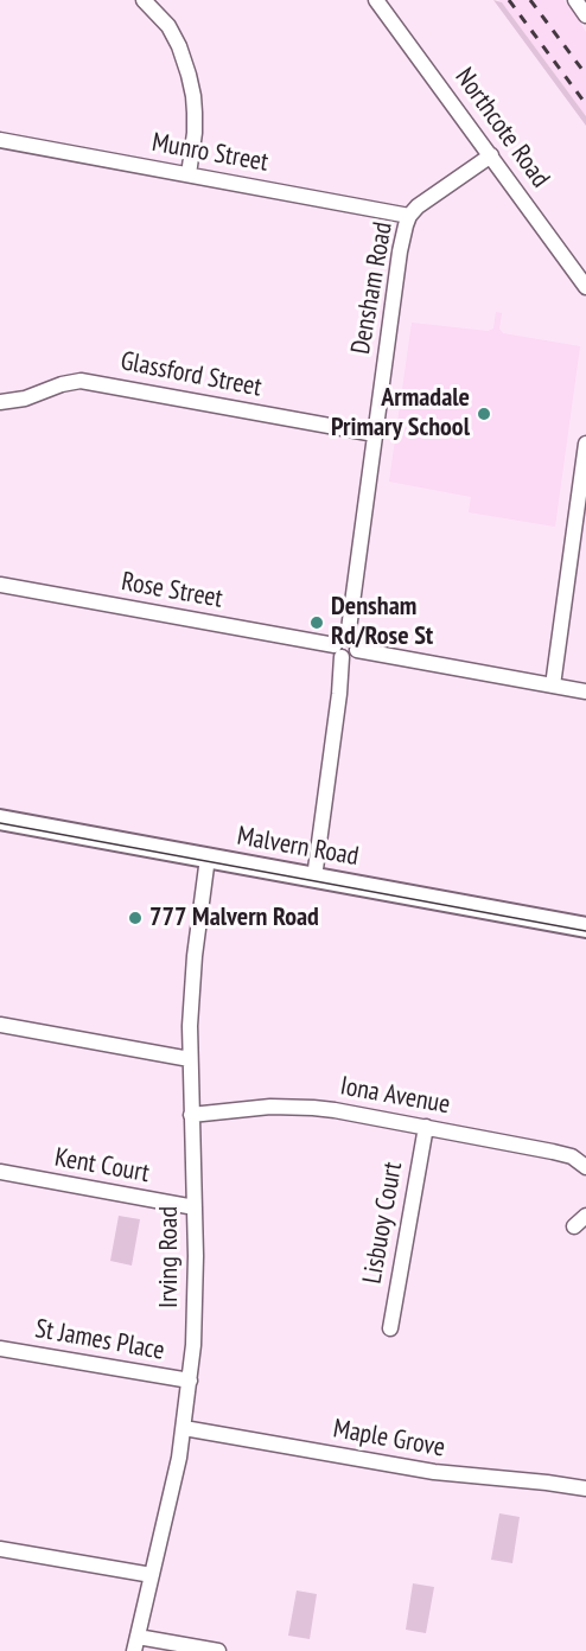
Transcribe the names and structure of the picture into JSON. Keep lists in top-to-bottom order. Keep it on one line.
{"streets":{"main road":["Malvern Road"],"street":["Northcote Road","Munro Street","Densham Road","Glassford Street","Rose Street","Iona Avenue","Kent Court","Lisbuoy Court","Irving Road","St James Place","Maple Grove"]},"crossings":[["Northcote Road","Densham Road"],["Munro Street","Densham Road"],["Densham Road","Glassford Street"],["Densham Road","Rose Street"],["Densham Road","Malvern Road"],["Malvern Road","Irving Road"],["Iona Avenue","Lisbuoy Court"],["Iona Avenue","Irving Road"],["Kent Court","Irving Road"],["Irving Road","St James Place"],["Irving Road","Maple Grove"]],"places":["Armadale Primary School","Densham Rd/Rose St","777 Malvern Road"]}
